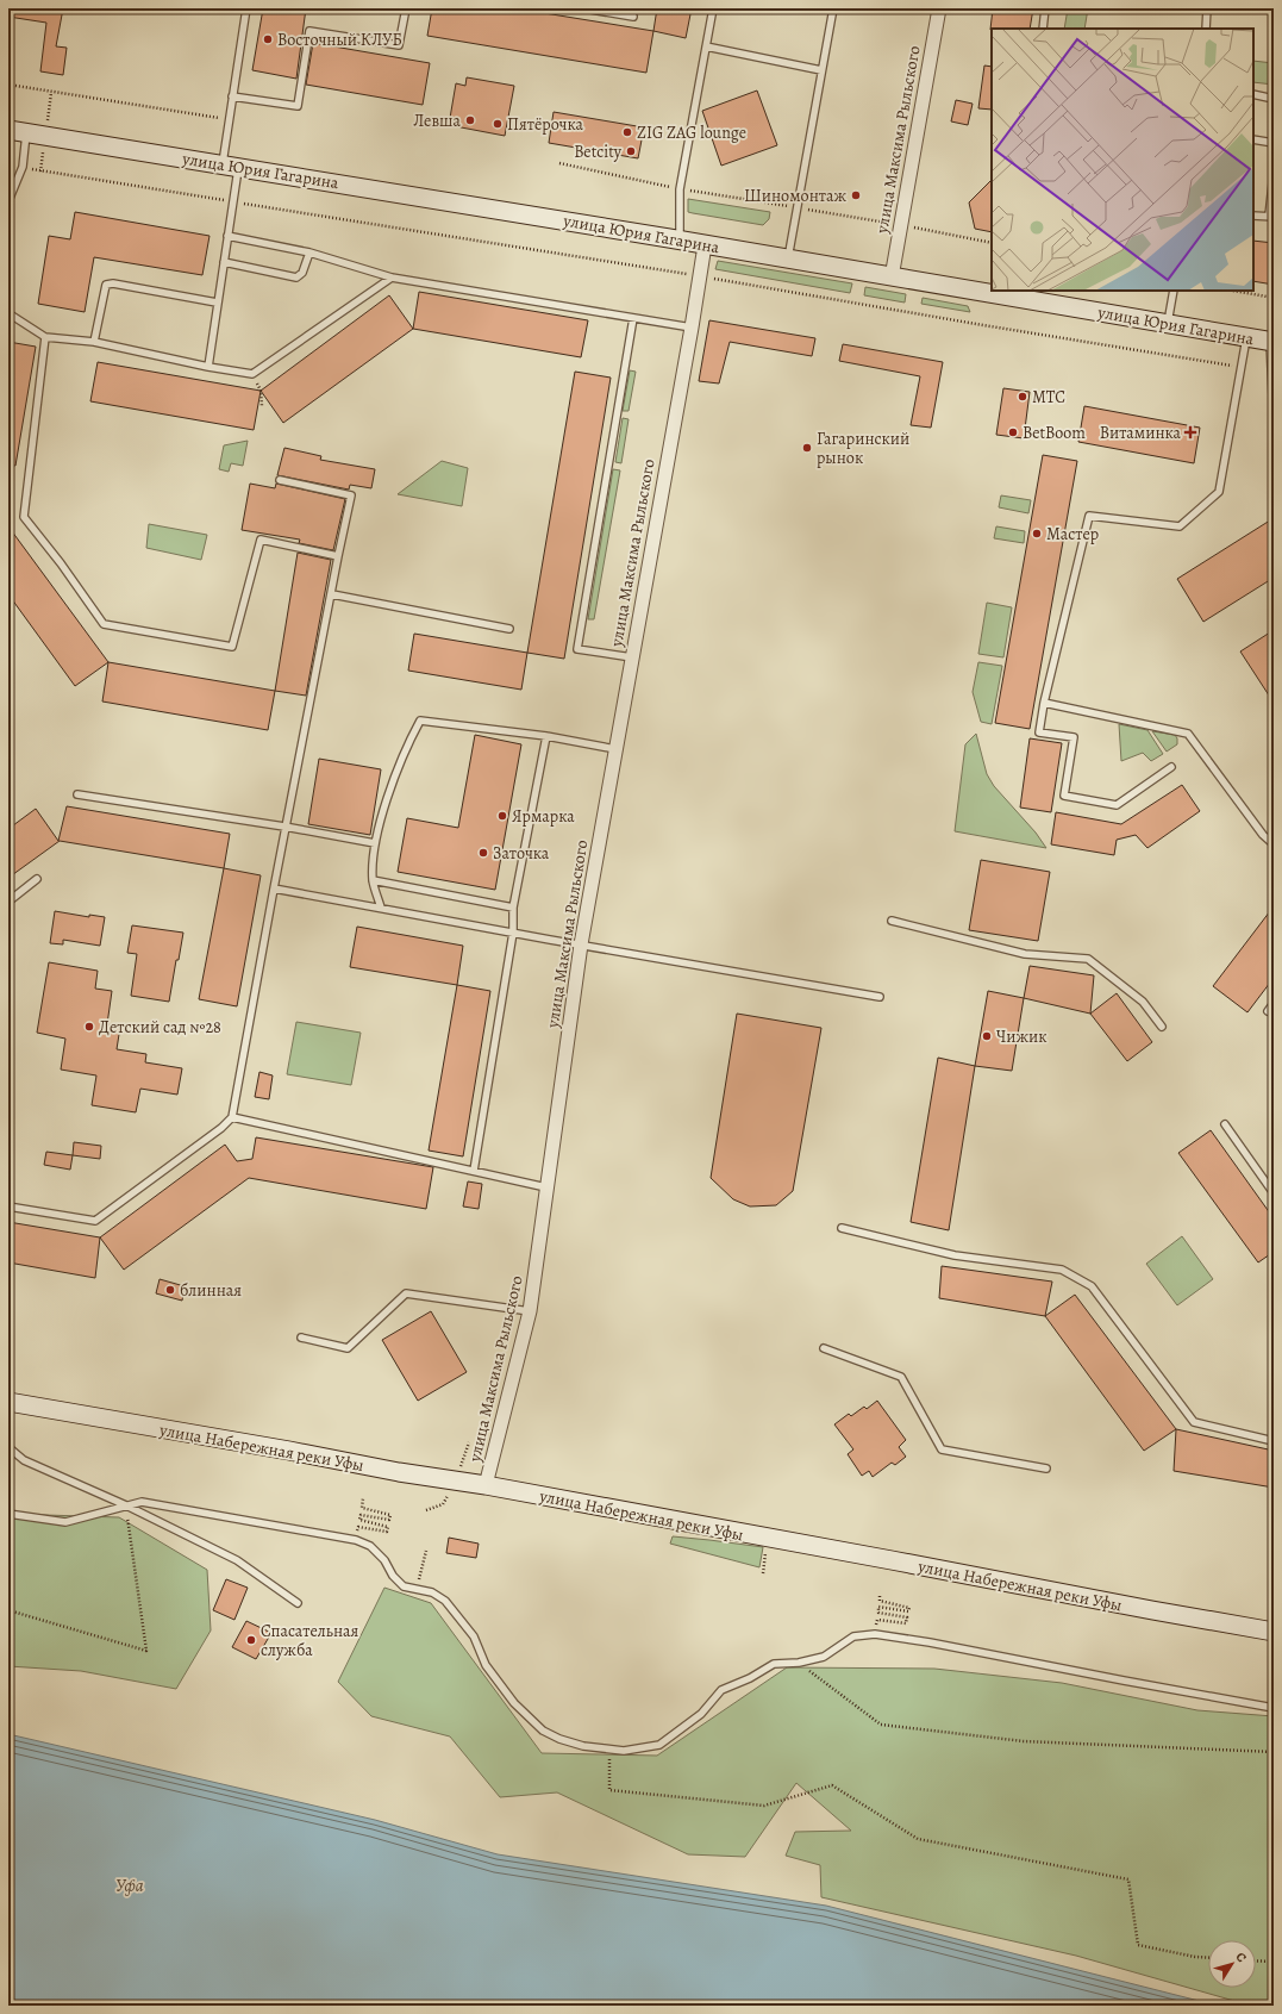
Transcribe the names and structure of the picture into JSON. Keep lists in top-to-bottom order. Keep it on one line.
{"streets":{"street":["улица Максима Рыльского","улица Юрия Гагарина","улица Набережная реки Уфы"]},"crossings":[["улица Максима Рыльского","улица Юрия Гагарина"],["улица Максима Рыльского","улица Набережная реки Уфы"]],"water":["Уфа"],"places":{"other":["Восточный КЛУБ","Левша","Пятёрочка","ZIG ZAG lounge","Betcity","Шиномонтаж","МТС","BetBoom","Гагаринский рынок","Мастер","Ярмарка","Заточка","Детский сад №28","Чижик","блинная","Спасательная служба"],"health":["Витаминка"]},"north":"top right"}
